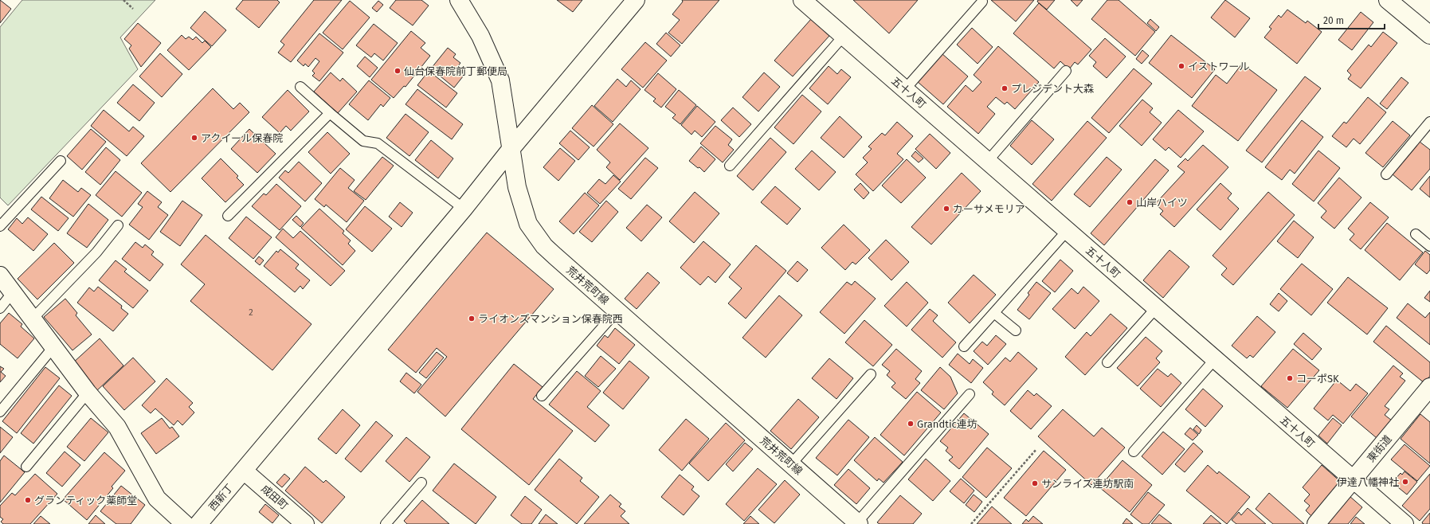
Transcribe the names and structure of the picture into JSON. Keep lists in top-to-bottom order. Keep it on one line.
{"streets":{"street":["五十人町","荒井荒町線","東街道","西新丁","成田町"]},"crossings":[["五十人町","東街道"],["荒井荒町線","西新丁"],["西新丁","成田町"]],"places":["イストワール","仙台保春院前丁郵便局","プレジデント大森","アクイール保春院","山岸ハイツ","カーサメモリア","ライオンズマンション保春院西","コーポSK","Grandtic連坊","伊達八幡神社","サンライズ連坊駅南","グランティック薬師堂"],"house_numbers":["2"],"scale_bar":"20 m"}
